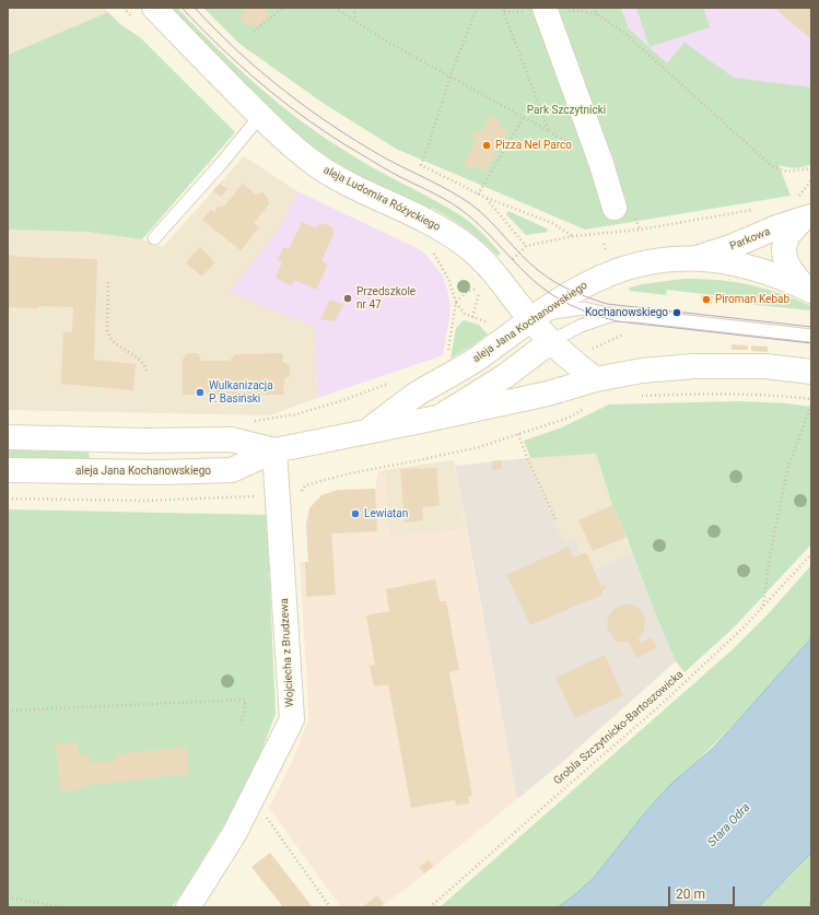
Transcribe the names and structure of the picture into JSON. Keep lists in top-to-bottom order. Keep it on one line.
{"streets":{"street":["aleja Ludomira Różyckiego","Parkowa","aleja Jana Kochanowskiego","Wojciecha z Brudzewa"],"path":["Grobla Szczytnicko-Bartoszowicka"]},"crossings":[["aleja Ludomira Różyckiego","aleja Jana Kochanowskiego"],["Parkowa","aleja Jana Kochanowskiego"],["aleja Jana Kochanowskiego","Wojciecha z Brudzewa"]],"water":["Stara Odra"],"parks":["Park Szczytnicki"],"places":["Pizza Nel Parco","Przedszkole nr 47","Piroman Kebab","Kochanowskiego","Wulkanizacja P. Basiński","Lewiatan"],"scale_bar":"20 m"}
